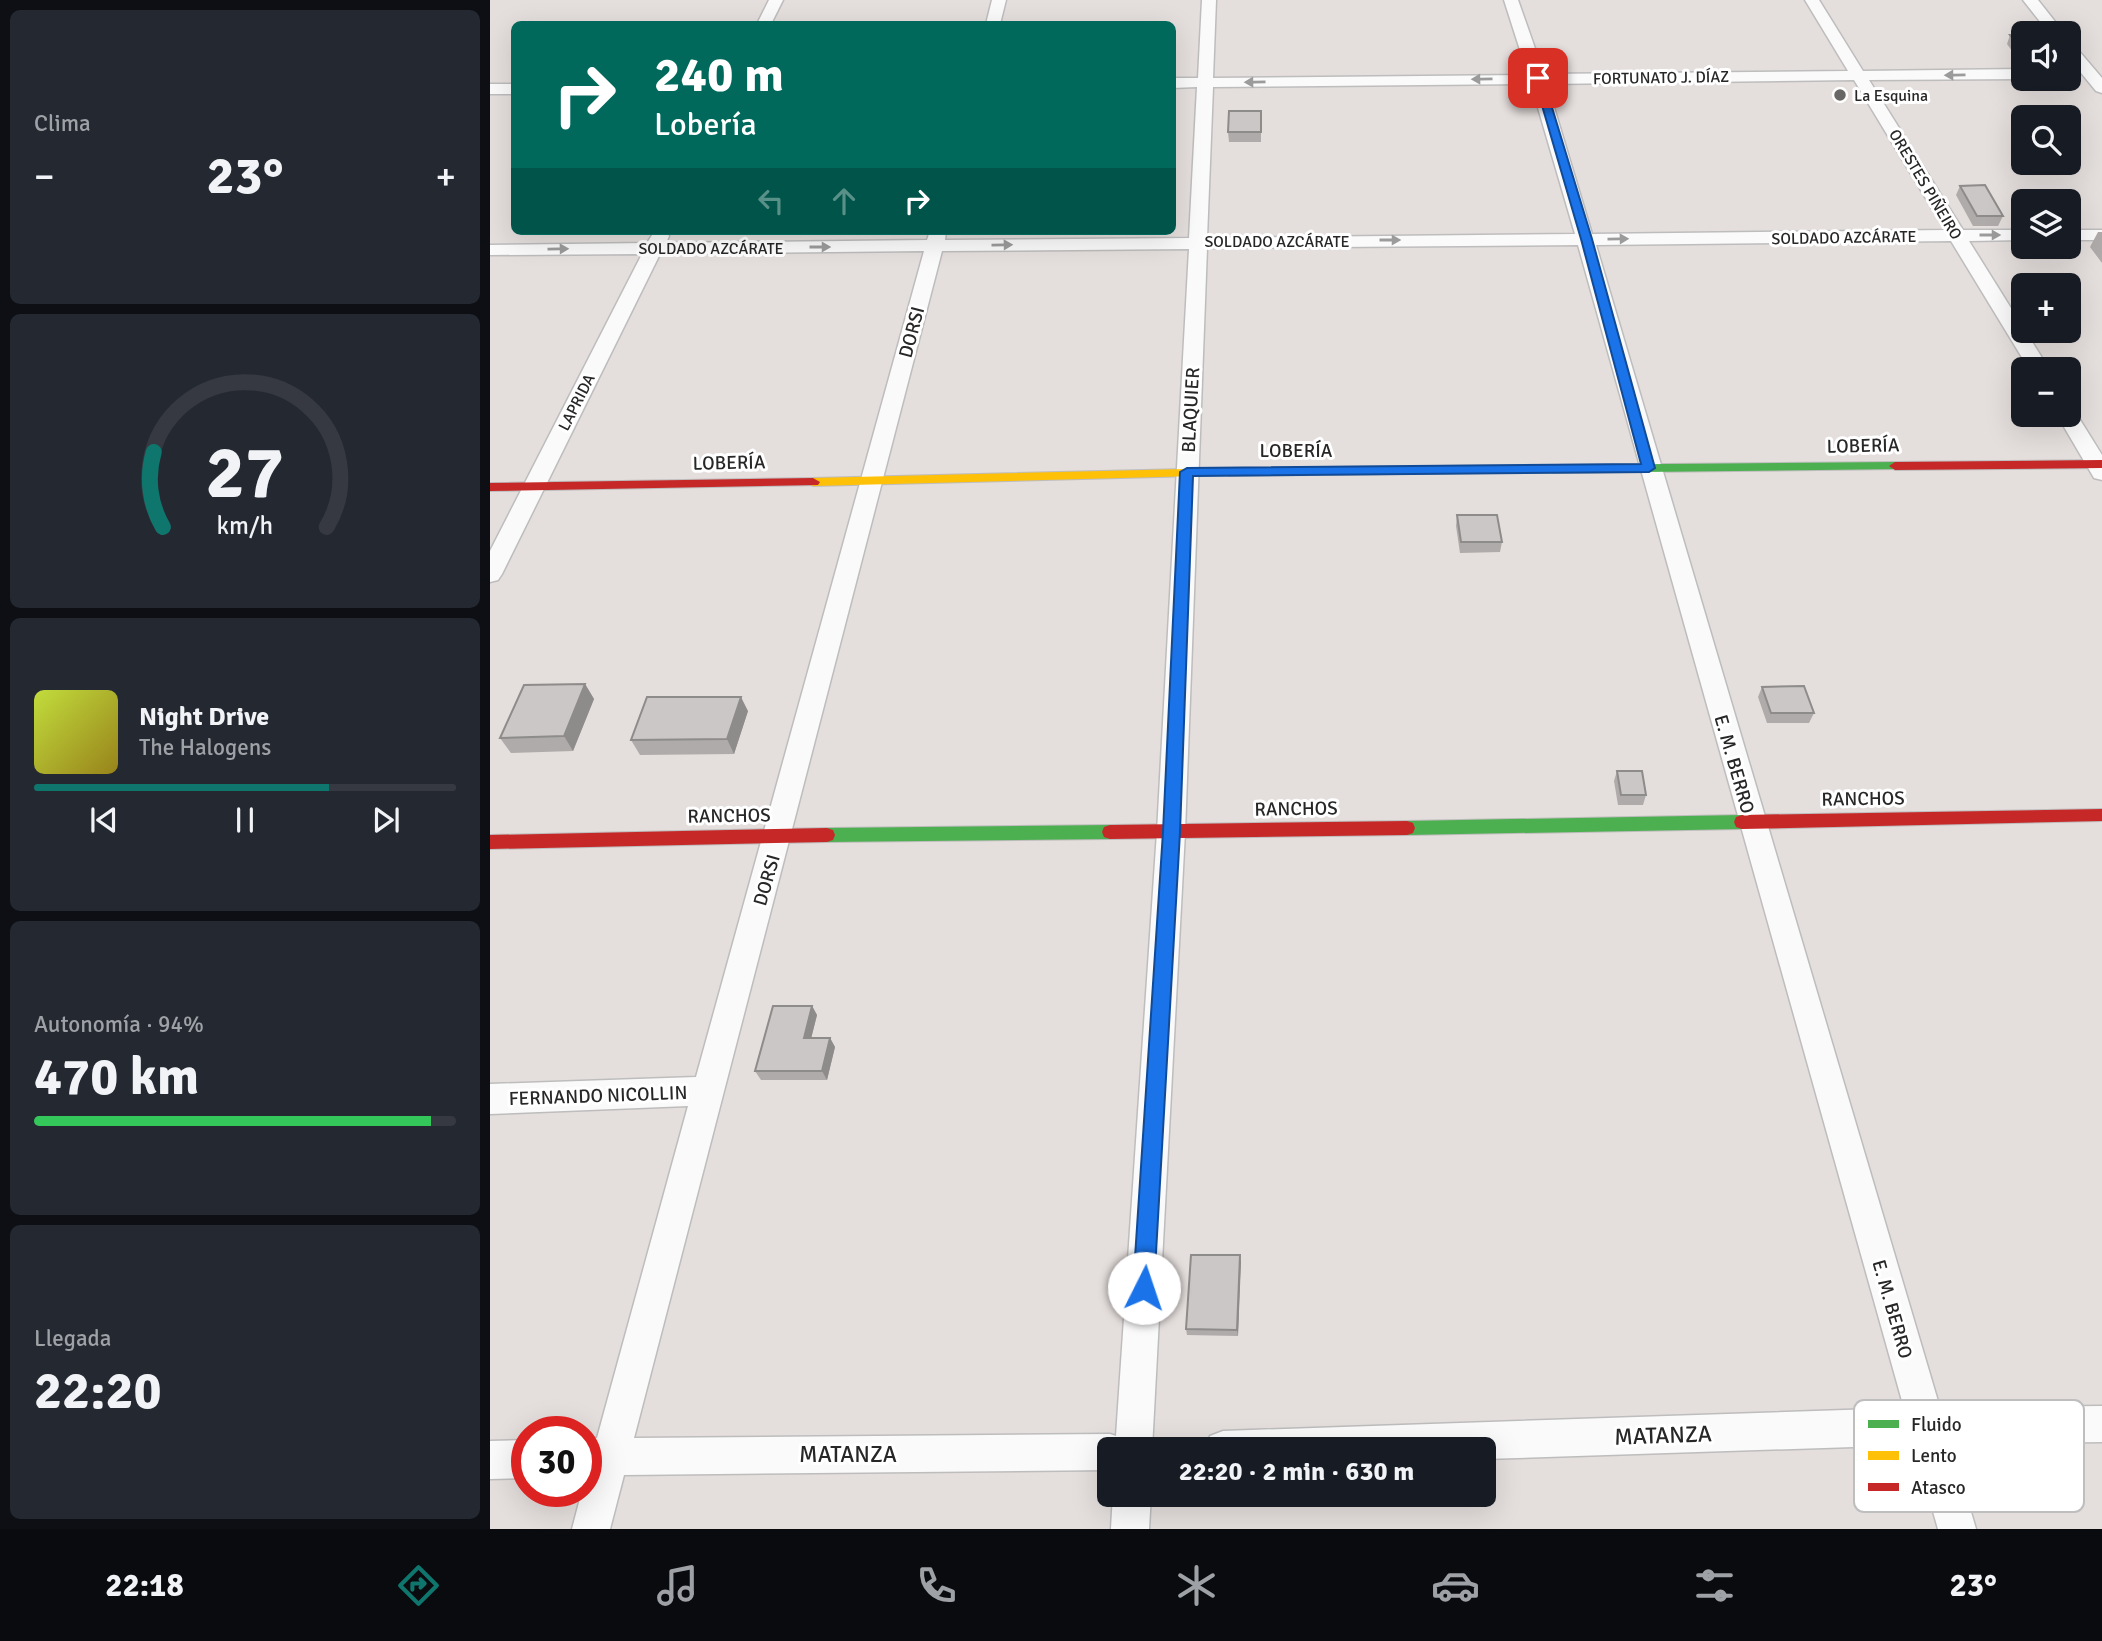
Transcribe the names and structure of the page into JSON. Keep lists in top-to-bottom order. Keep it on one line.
{"streets":{"street":["FORTUNATO J. DÍAZ","ORESTES PIÑEIRO","SOLDADO AZCÁRATE","DORSI","LAPRIDA","BLAQUIER","LOBERÍA","E. M. BERRO","RANCHOS","FERNANDO NICOLLIN","MATANZA"]},"crossings":[["FORTUNATO J. DÍAZ","ORESTES PIÑEIRO"],["FORTUNATO J. DÍAZ","BLAQUIER"],["FORTUNATO J. DÍAZ","E. M. BERRO"],["ORESTES PIÑEIRO","SOLDADO AZCÁRATE"],["SOLDADO AZCÁRATE","DORSI"],["SOLDADO AZCÁRATE","LAPRIDA"],["SOLDADO AZCÁRATE","BLAQUIER"],["SOLDADO AZCÁRATE","E. M. BERRO"],["DORSI","LOBERÍA"],["DORSI","RANCHOS"],["DORSI","FERNANDO NICOLLIN"],["LAPRIDA","LOBERÍA"],["BLAQUIER","LOBERÍA"],["BLAQUIER","RANCHOS"],["LOBERÍA","E. M. BERRO"],["E. M. BERRO","RANCHOS"]],"one_way":["FORTUNATO J. DÍAZ","SOLDADO AZCÁRATE"],"places":["La Esquina"],"legend":["Fluido","Lento","Atasco"],"page":{"tile":["Clima",["Autonomía · 94%","470 km"],["Llegada","22:20"]],"map_buttons":["+","−"],"turn":["240 m","Lobería"],"heat":["−","23°","+"],"song":["Night Drive","The Halogens"],"limit":"30","trip":"22:20 · 2 min · 630 m","tabs":["22:18","23°"],"gauge":["27","km/h"]}}
